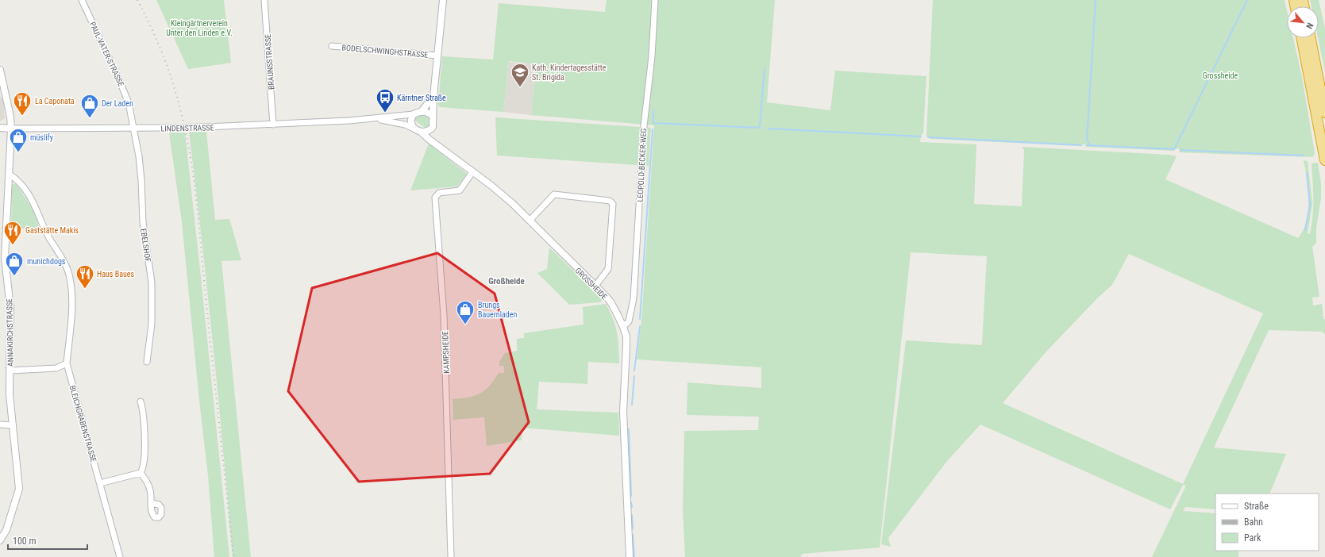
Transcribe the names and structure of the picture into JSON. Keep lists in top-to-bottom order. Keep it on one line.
{"streets":{"street":["BODELSCHWINGHSTRASSE","PAUL-VATER-STRASSE","BRAUNSSTRASSE","LINDENSTRASSE","LEOPOLD-BECKER-WEG","EBELSHOF","GROSSHEIDE","ANNAKIRCHSTRASSE","KAMPSHEIDE","BLEICHGRABENSTRASSE"]},"crossings":[["PAUL-VATER-STRASSE","LINDENSTRASSE"],["PAUL-VATER-STRASSE","EBELSHOF"],["BRAUNSSTRASSE","LINDENSTRASSE"],["LINDENSTRASSE","EBELSHOF"],["LINDENSTRASSE","GROSSHEIDE"],["LINDENSTRASSE","ANNAKIRCHSTRASSE"],["LEOPOLD-BECKER-WEG","GROSSHEIDE"],["GROSSHEIDE","KAMPSHEIDE"],["ANNAKIRCHSTRASSE","BLEICHGRABENSTRASSE"]],"districts":["Großheide"],"parks":["Kleingärtnerverein Unter den Linden e.V.","Grossheide"],"places":{"school or university":["Kath. Kindertagesstätte St. Brigida"],"bus stop":["Kärntner Straße"],"restaurant":["La Caponata","Gaststätte Makis","Haus Baues"],"shop":["Der Laden","müslify","munichdogs","Brungs Bauernladen"]},"legend":["Straße","Bahn","Park"],"scale_bar":"100 m","north":"bottom right"}
